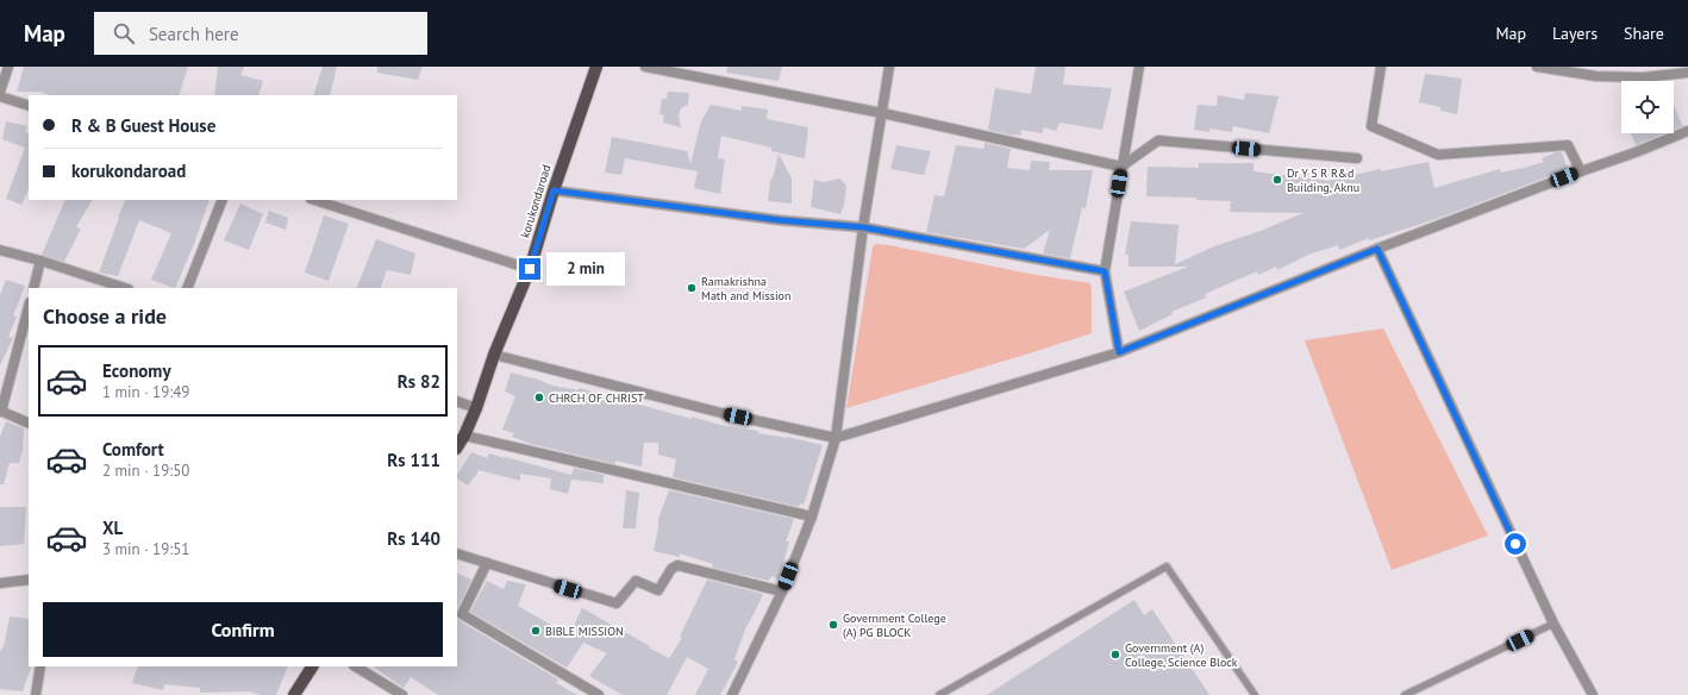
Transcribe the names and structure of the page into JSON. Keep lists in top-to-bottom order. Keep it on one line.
{"streets":{"main road":["korukondaroad"]},"places":["Dr Y S R R&d Building, Aknu","Ramakrishna Math and Mission","CHRCH OF CHRIST","Government College (A) PG BLOCK","BIBLE MISSION","Government (A) College, Science Block"],"page":{"header":"Map","search":"Search here","nav":["Map","Layers","Share"],"banner":["R & B Guest House","korukondaroad"],"bubble":"2 min","heading":"Choose a ride","list":[{"name":"Economy","note":"1 min · 19:49","value":"Rs 82"},{"name":"Comfort","note":"2 min · 19:50","value":"Rs 111"},{"name":"XL","note":"3 min · 19:51","value":"Rs 140"}],"buttons":"Confirm"}}
